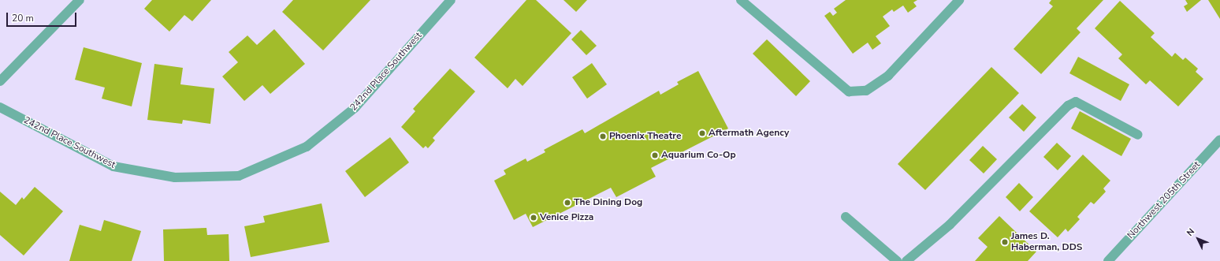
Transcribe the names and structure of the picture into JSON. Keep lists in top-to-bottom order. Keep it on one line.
{"streets":{"street":["242nd Place Southwest","Northwest 205th Street"]},"places":["Aftermath Agency","Phoenix Theatre","Aquarium Co-Op","The Dining Dog","Venice Pizza","James D. Haberman, DDS"],"scale_bar":"20 m","north":"top left"}
